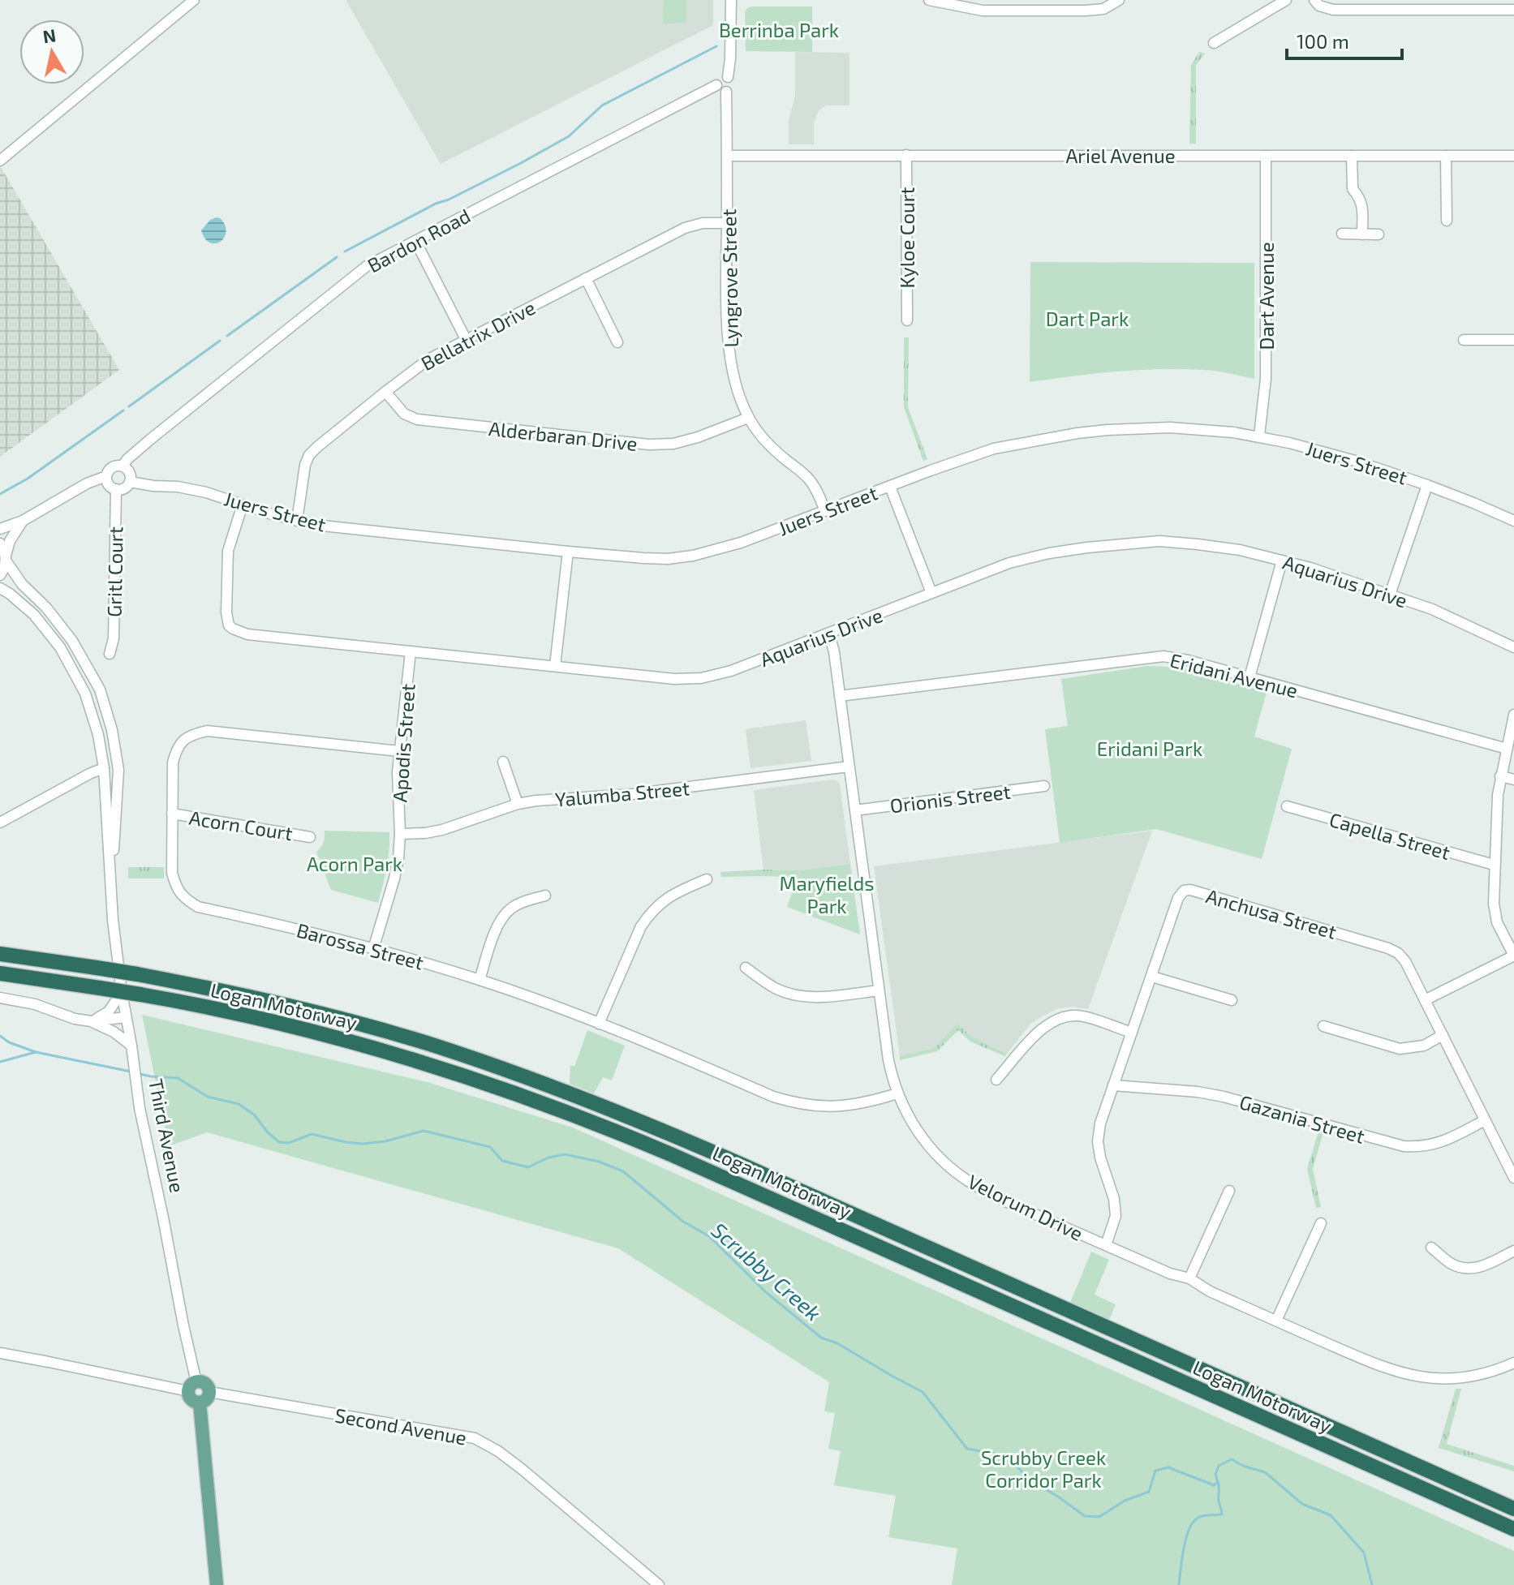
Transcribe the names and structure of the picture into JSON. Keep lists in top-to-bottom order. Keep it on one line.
{"streets":{"highway":["Logan Motorway"],"street":["Ariel Avenue","Kyloe Court","Bardon Road","Lyngrove Street","Dart Avenue","Bellatrix Drive","Alderbaran Drive","Juers Street","Gritl Court","Aquarius Drive","Eridani Avenue","Apodis Street","Yalumba Street","Orionis Street","Acorn Court","Capella Street","Anchusa Street","Barossa Street","Gazania Street","Third Avenue","Velorum Drive","Second Avenue"]},"crossings":[["Ariel Avenue","Kyloe Court"],["Ariel Avenue","Lyngrove Street"],["Ariel Avenue","Dart Avenue"],["Bardon Road","Lyngrove Street"],["Bardon Road","Juers Street"],["Bardon Road","Gritl Court"],["Lyngrove Street","Bellatrix Drive"],["Lyngrove Street","Alderbaran Drive"],["Lyngrove Street","Juers Street"],["Dart Avenue","Juers Street"],["Bellatrix Drive","Alderbaran Drive"],["Bellatrix Drive","Juers Street"],["Juers Street","Gritl Court"],["Juers Street","Aquarius Drive"],["Aquarius Drive","Apodis Street"],["Aquarius Drive","Velorum Drive"],["Eridani Avenue","Velorum Drive"],["Apodis Street","Yalumba Street"],["Apodis Street","Barossa Street"],["Yalumba Street","Velorum Drive"],["Orionis Street","Velorum Drive"],["Acorn Court","Barossa Street"],["Anchusa Street","Gazania Street"],["Anchusa Street","Velorum Drive"],["Barossa Street","Velorum Drive"],["Third Avenue","Second Avenue"]],"water":["Scrubby Creek"],"parks":["Berrinba Park","Dart Park","Eridani Park","Acorn Park","Maryfields Park","Scrubby Creek Corridor Park"],"scale_bar":"100 m","north":"top"}
